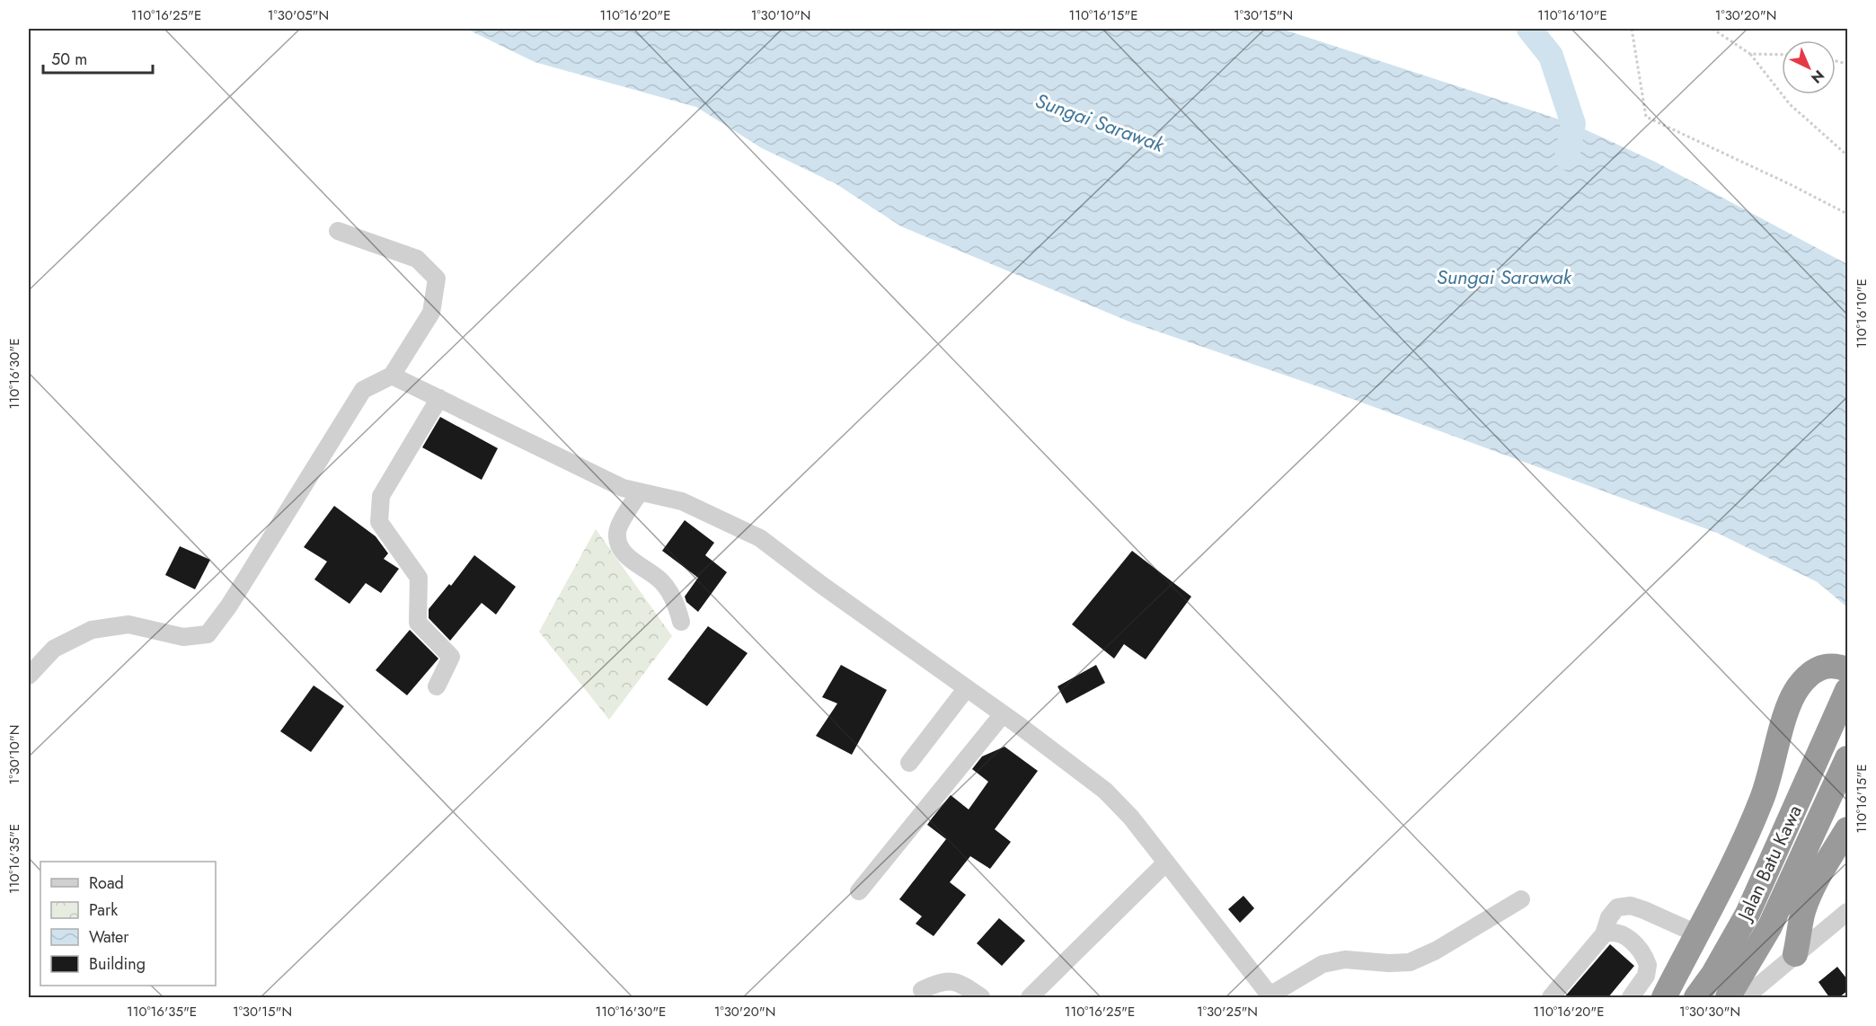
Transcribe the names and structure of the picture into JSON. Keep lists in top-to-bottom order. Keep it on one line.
{"streets":{"highway":["Jalan Batu Kawa"]},"water":["Sungai Sarawak"],"legend":["Road","Park","Water","Building"],"scale_bar":"50 m","north":"bottom right","coordinates":["110°16'25\"E","1°30'05\"N","110°16'20\"E","1°30'10\"N","110°16'15\"E","1°30'15\"N","110°16'10\"E","1°30'20\"N","110°16'30\"E","110°16'35\"E","1°30'25\"N","1°30'30\"N"]}
